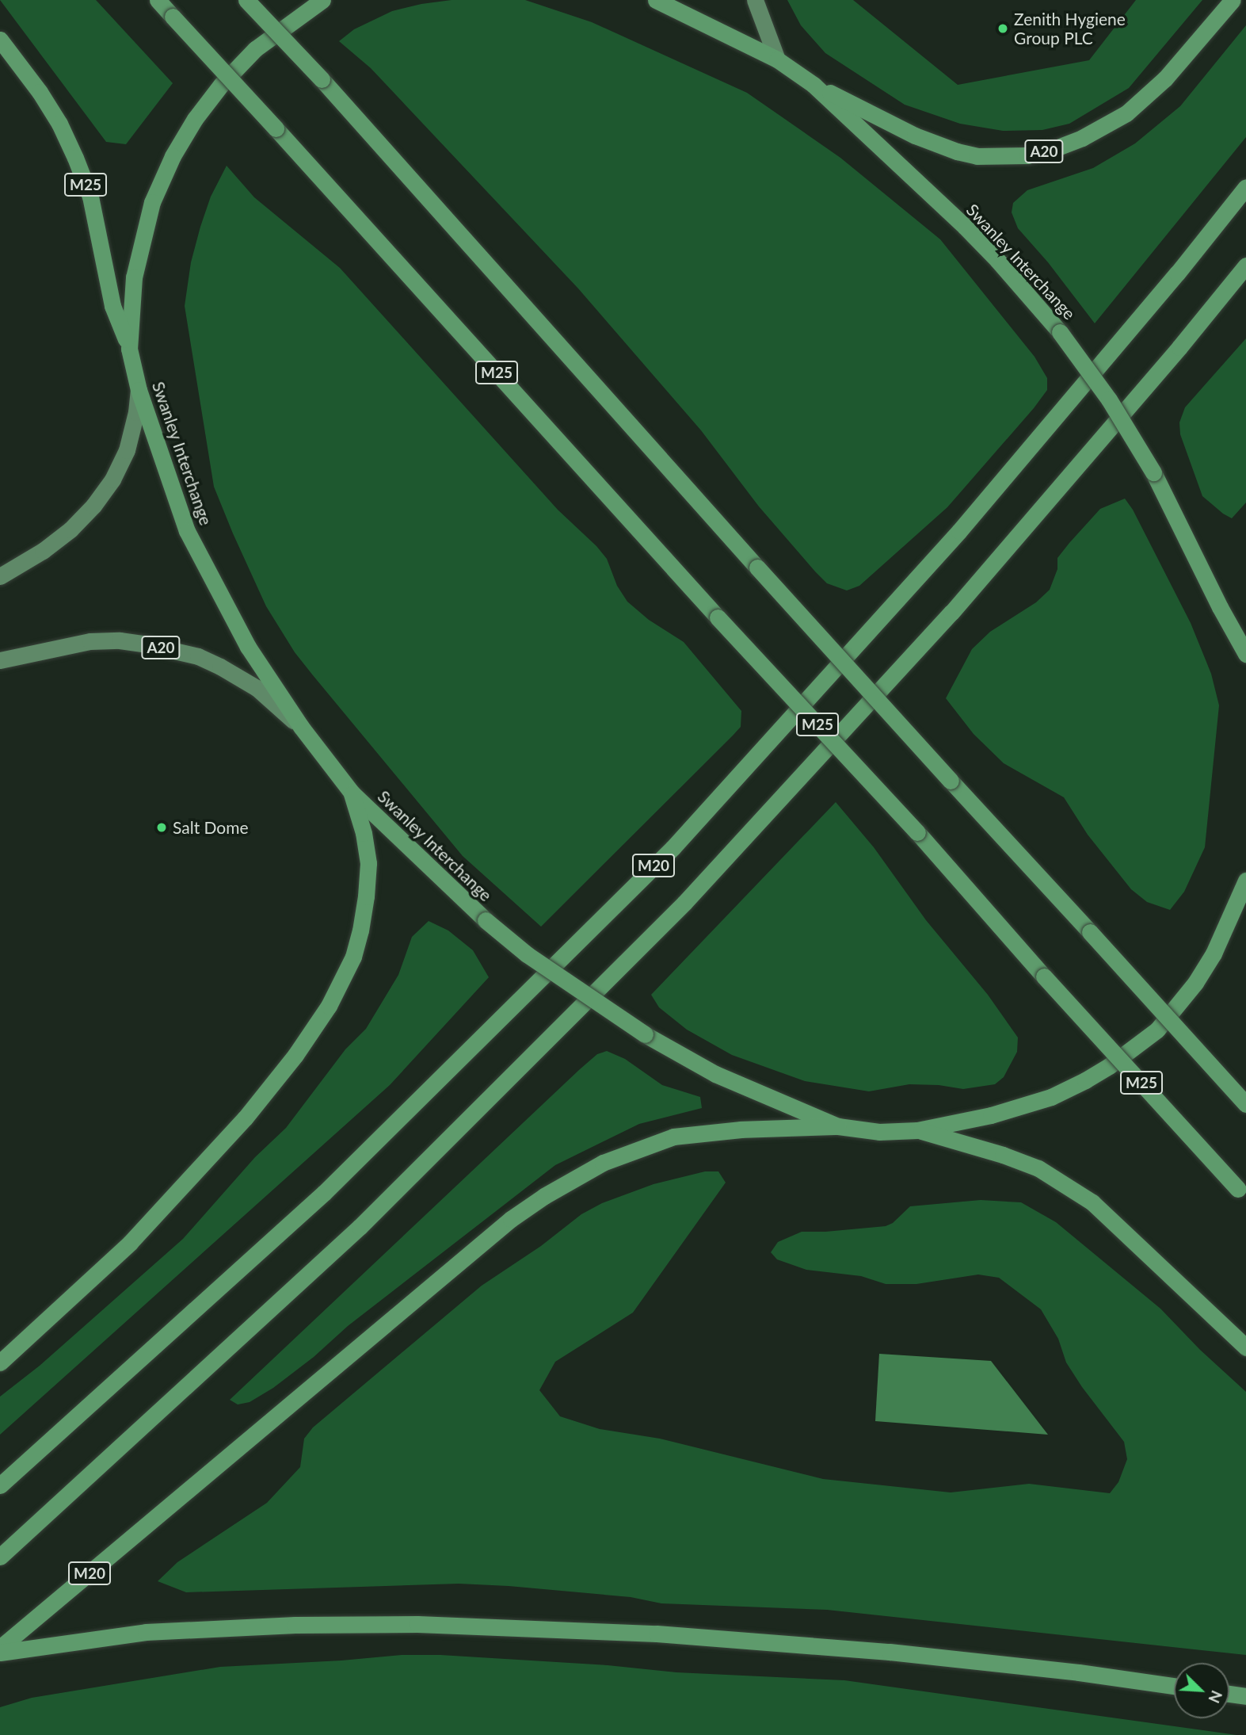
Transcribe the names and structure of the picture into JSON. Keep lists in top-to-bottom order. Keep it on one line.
{"streets":{"highway":["A20","M25","Swanley Interchange","M20"]},"crossings":[["A20","Swanley Interchange"],["M25","Swanley Interchange"],["Swanley Interchange","M20"]],"places":["Zenith Hygiene Group PLC","Salt Dome"],"north":"bottom right"}
